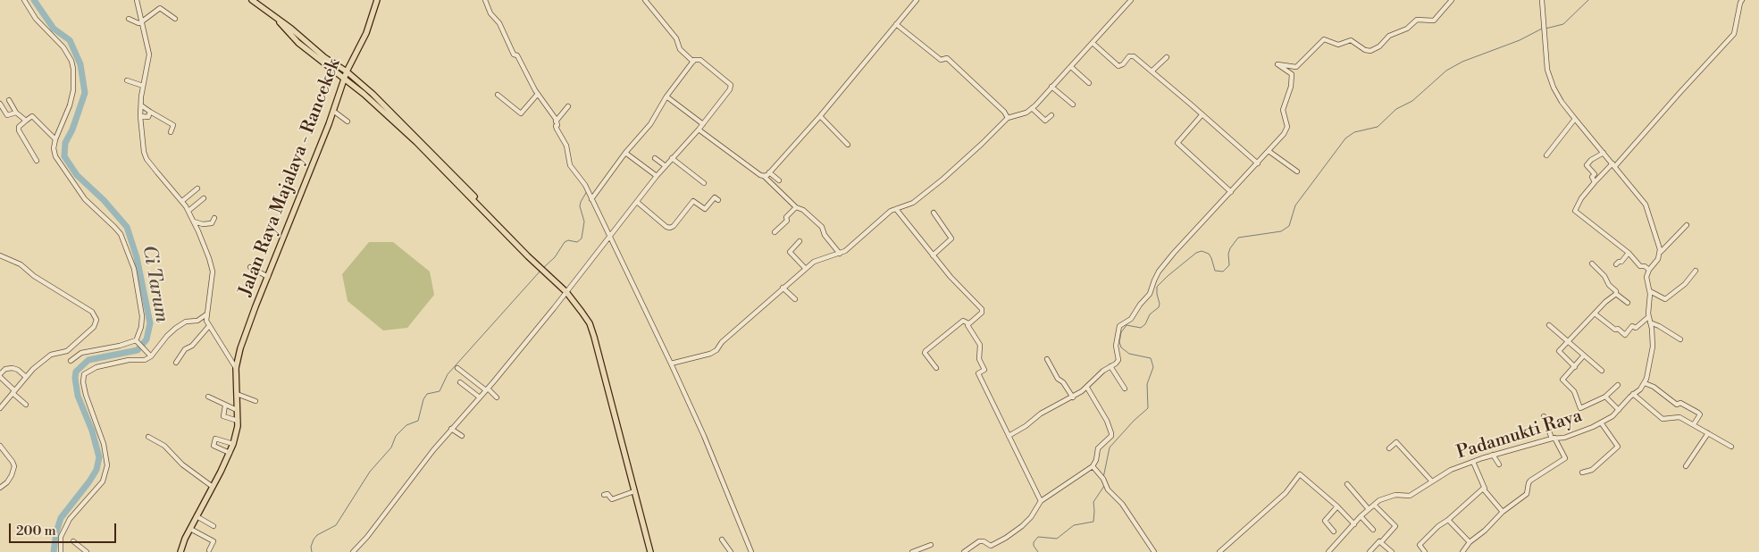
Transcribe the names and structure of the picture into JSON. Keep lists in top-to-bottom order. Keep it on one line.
{"streets":{"main road":["Jalan Raya Majalaya - Rancekek"],"street":["Padamukti Raya"]},"water":["Ci Tarum"],"scale_bar":"200 m"}
